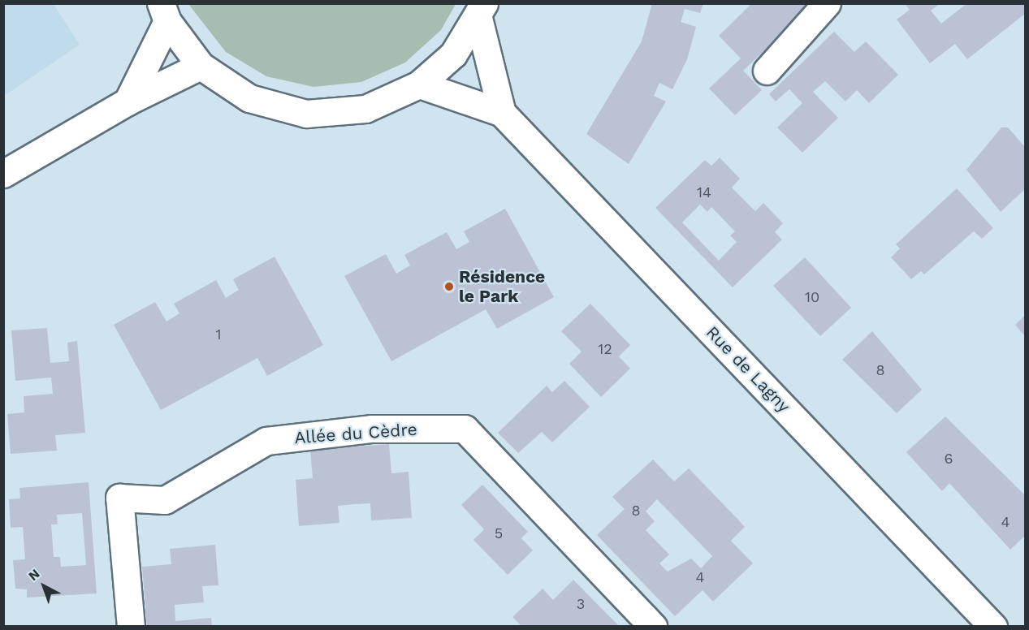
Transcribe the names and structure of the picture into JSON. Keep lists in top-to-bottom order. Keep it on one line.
{"streets":{"main road":["Rue de Lagny","Allée du Cèdre"]},"places":["Résidence le Park"],"house_numbers":["14","10","1","12","8","6","8","4","5","4","3"],"north":"top left"}
